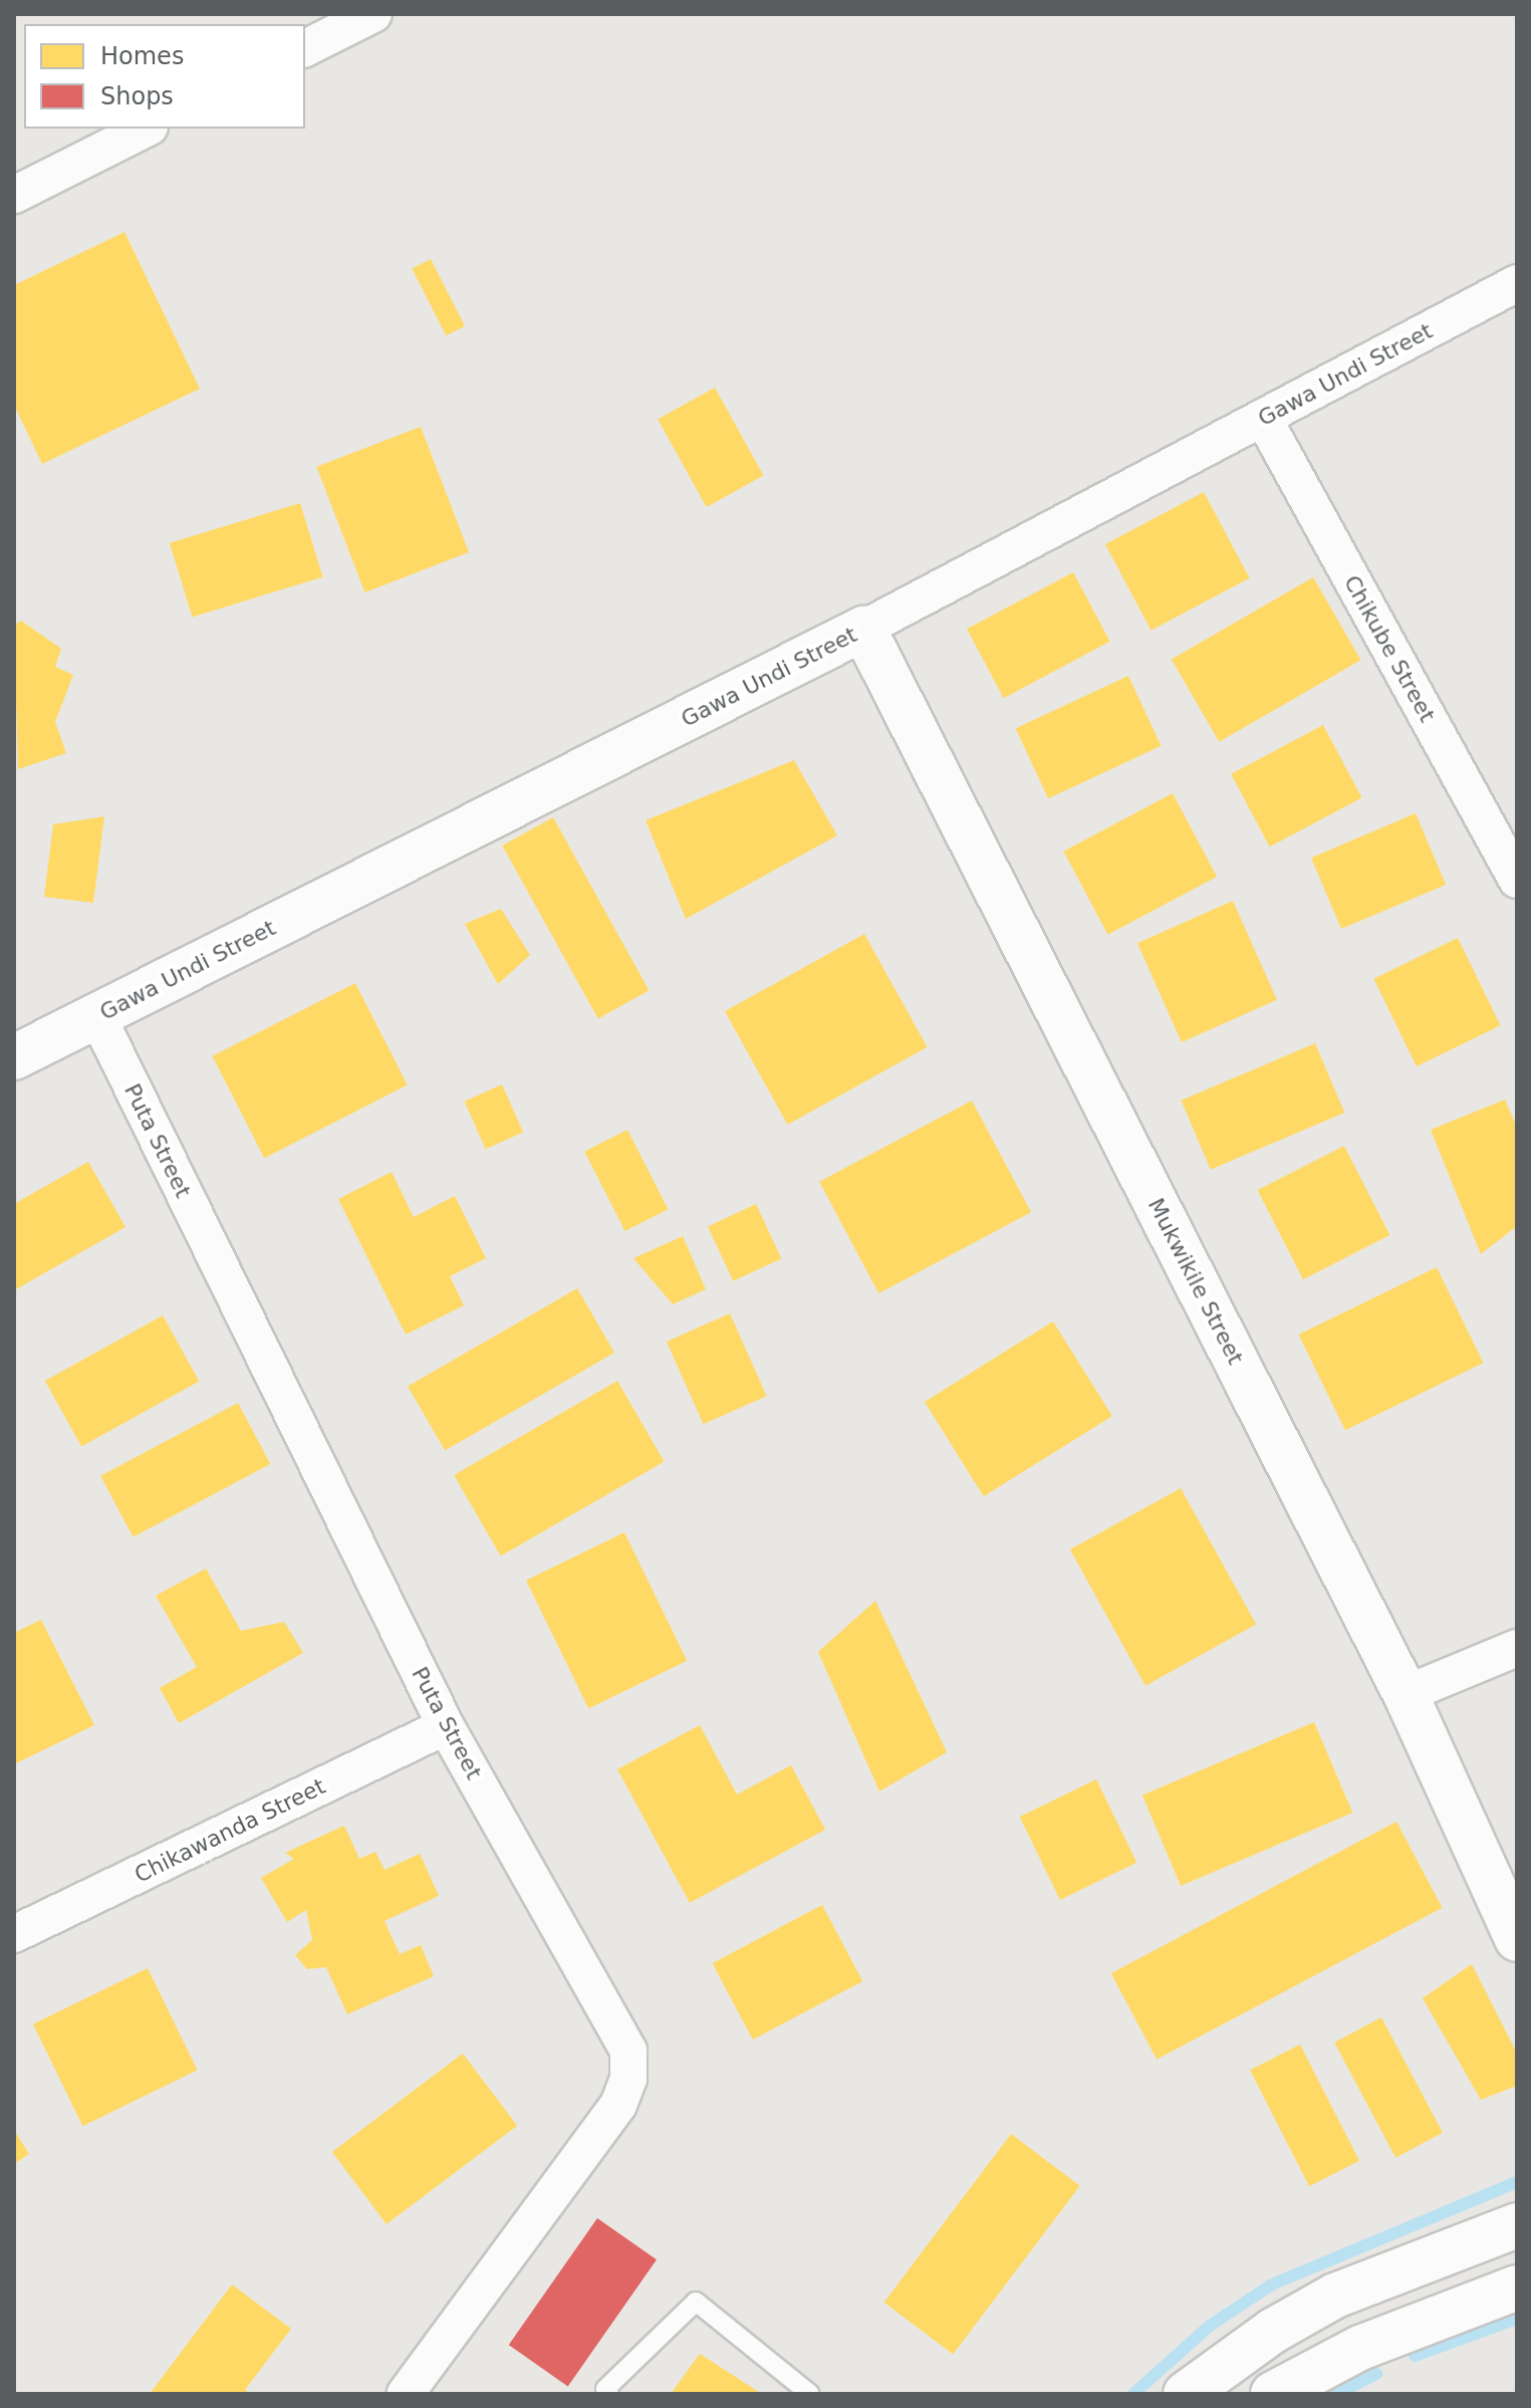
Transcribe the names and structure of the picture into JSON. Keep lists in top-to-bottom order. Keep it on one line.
{"streets":{"street":["Gawa Undi Street","Chikube Street","Puta Street","Mukwikile Street","Chikawanda Street"]},"crossings":[["Gawa Undi Street","Chikube Street"],["Gawa Undi Street","Puta Street"],["Gawa Undi Street","Mukwikile Street"],["Puta Street","Chikawanda Street"]],"legend":["Homes","Shops"]}
